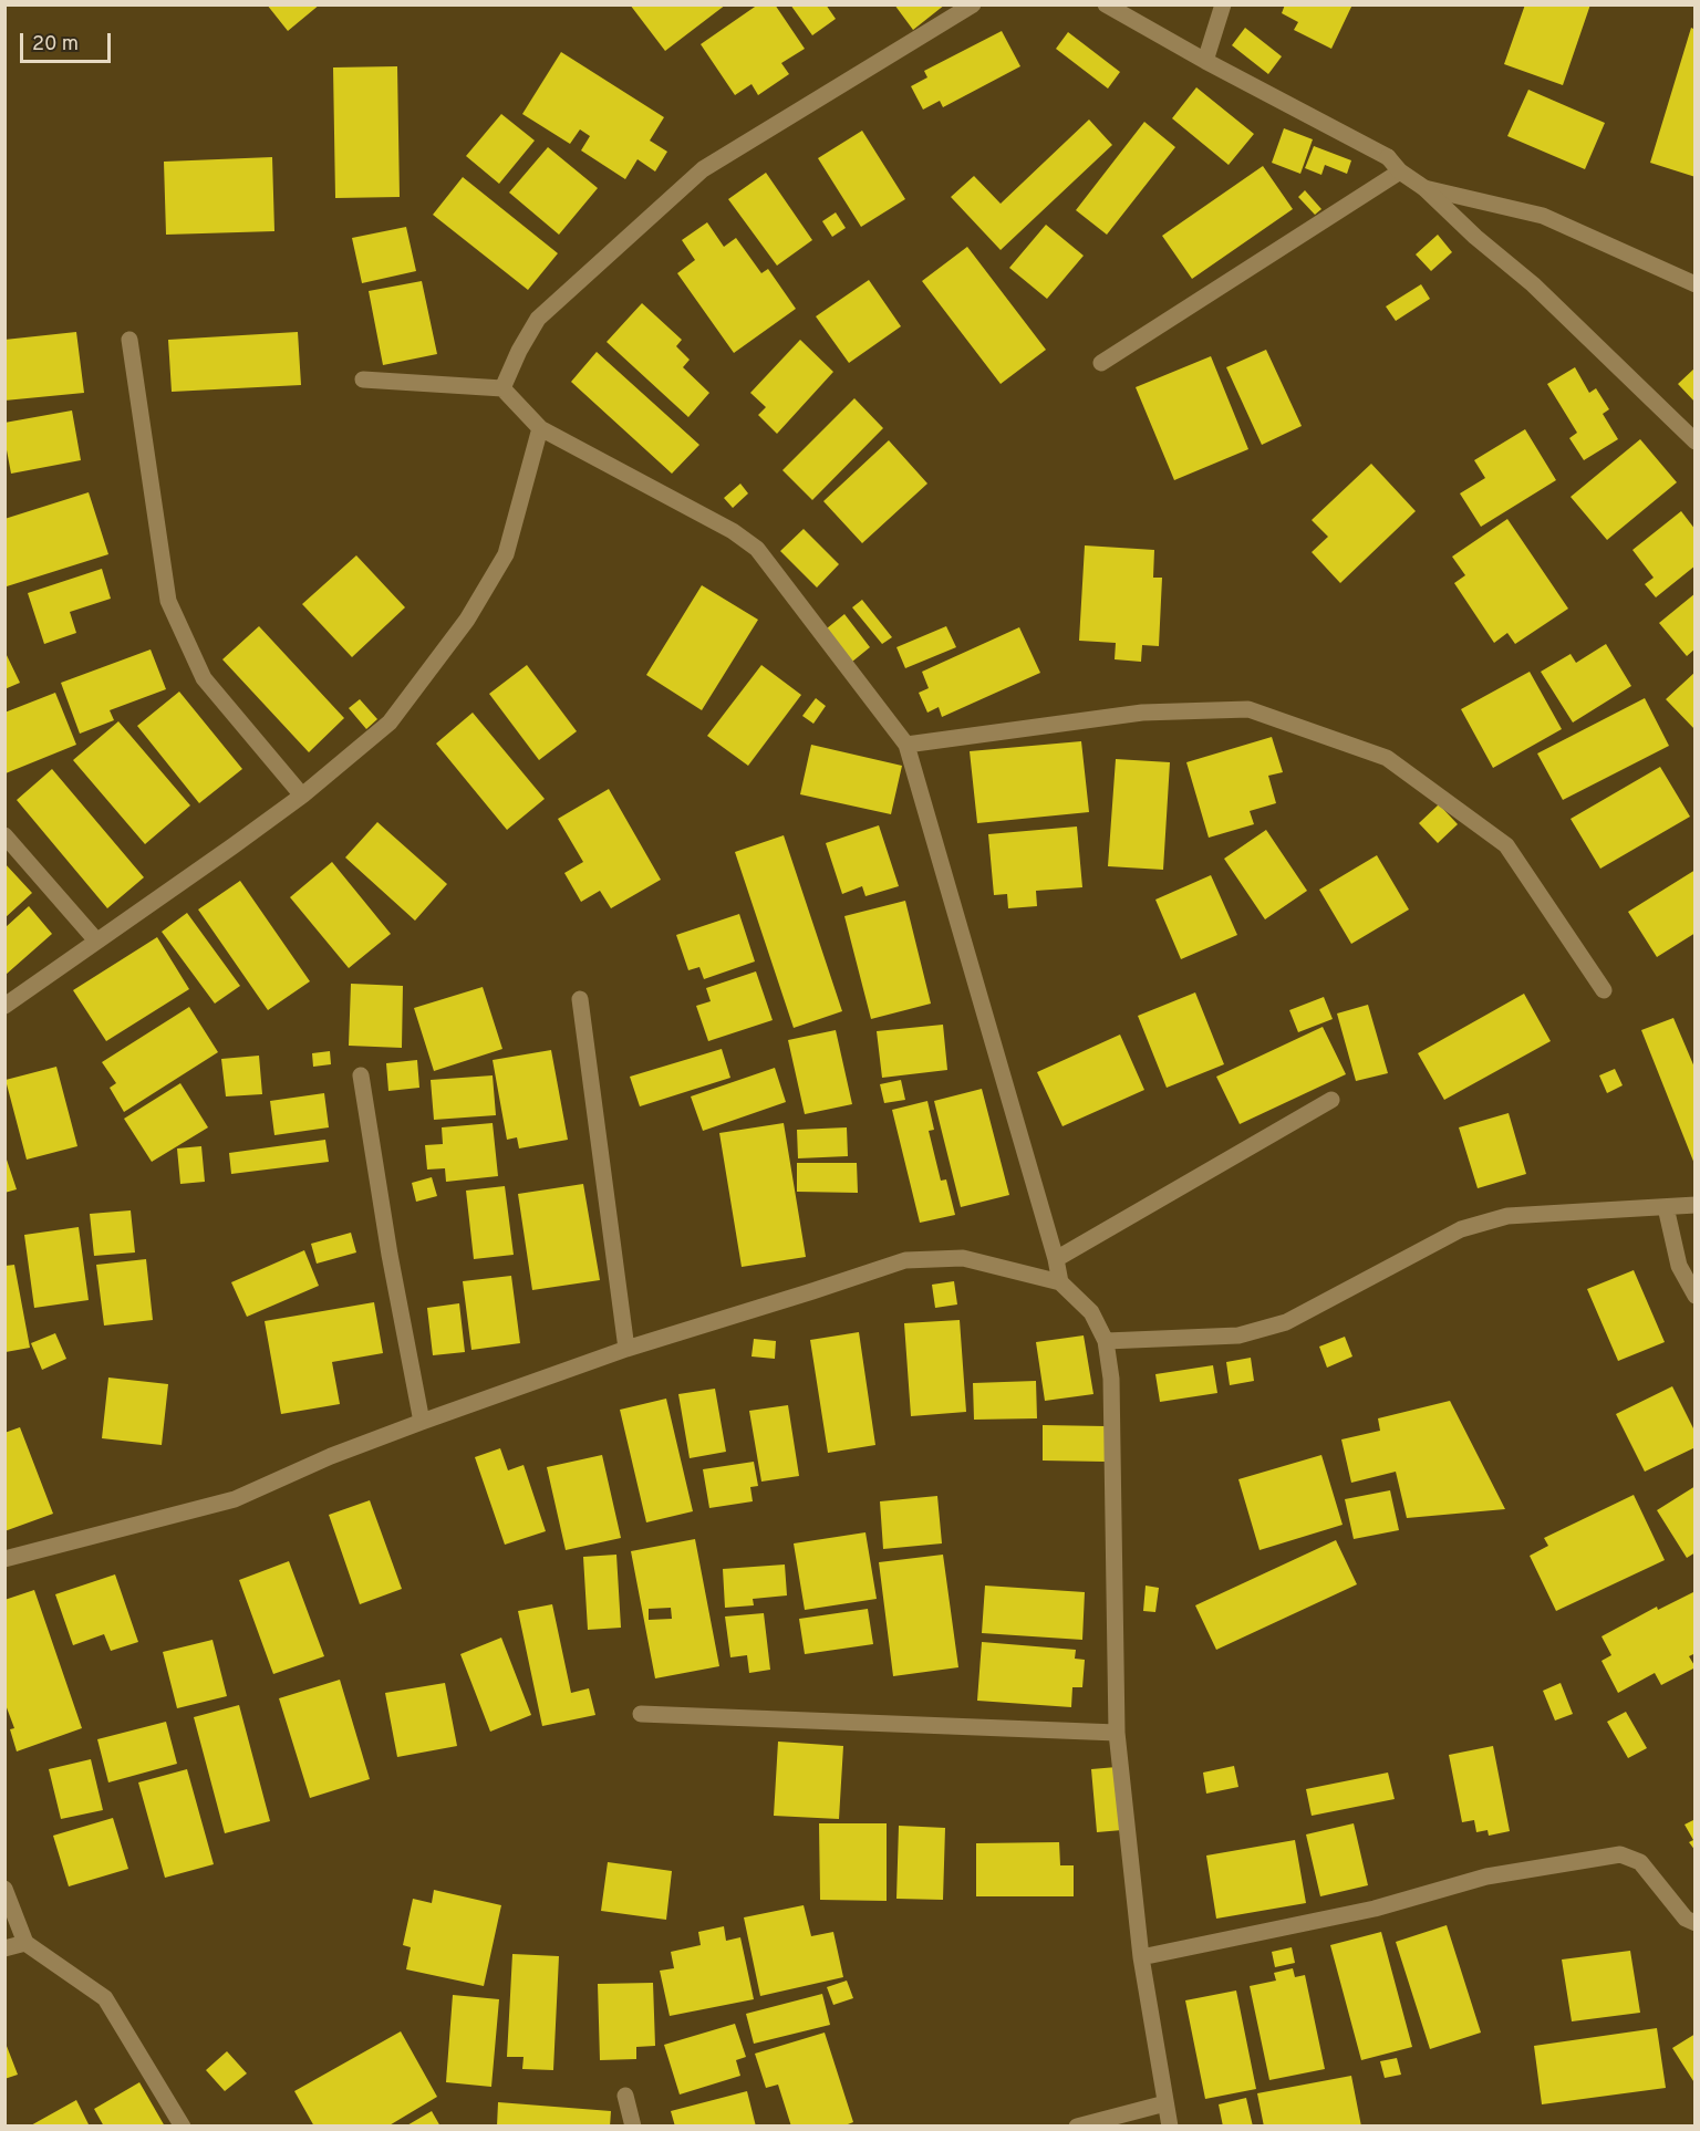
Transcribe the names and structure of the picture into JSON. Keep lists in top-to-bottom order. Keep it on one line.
{"scale_bar":"20 m"}
